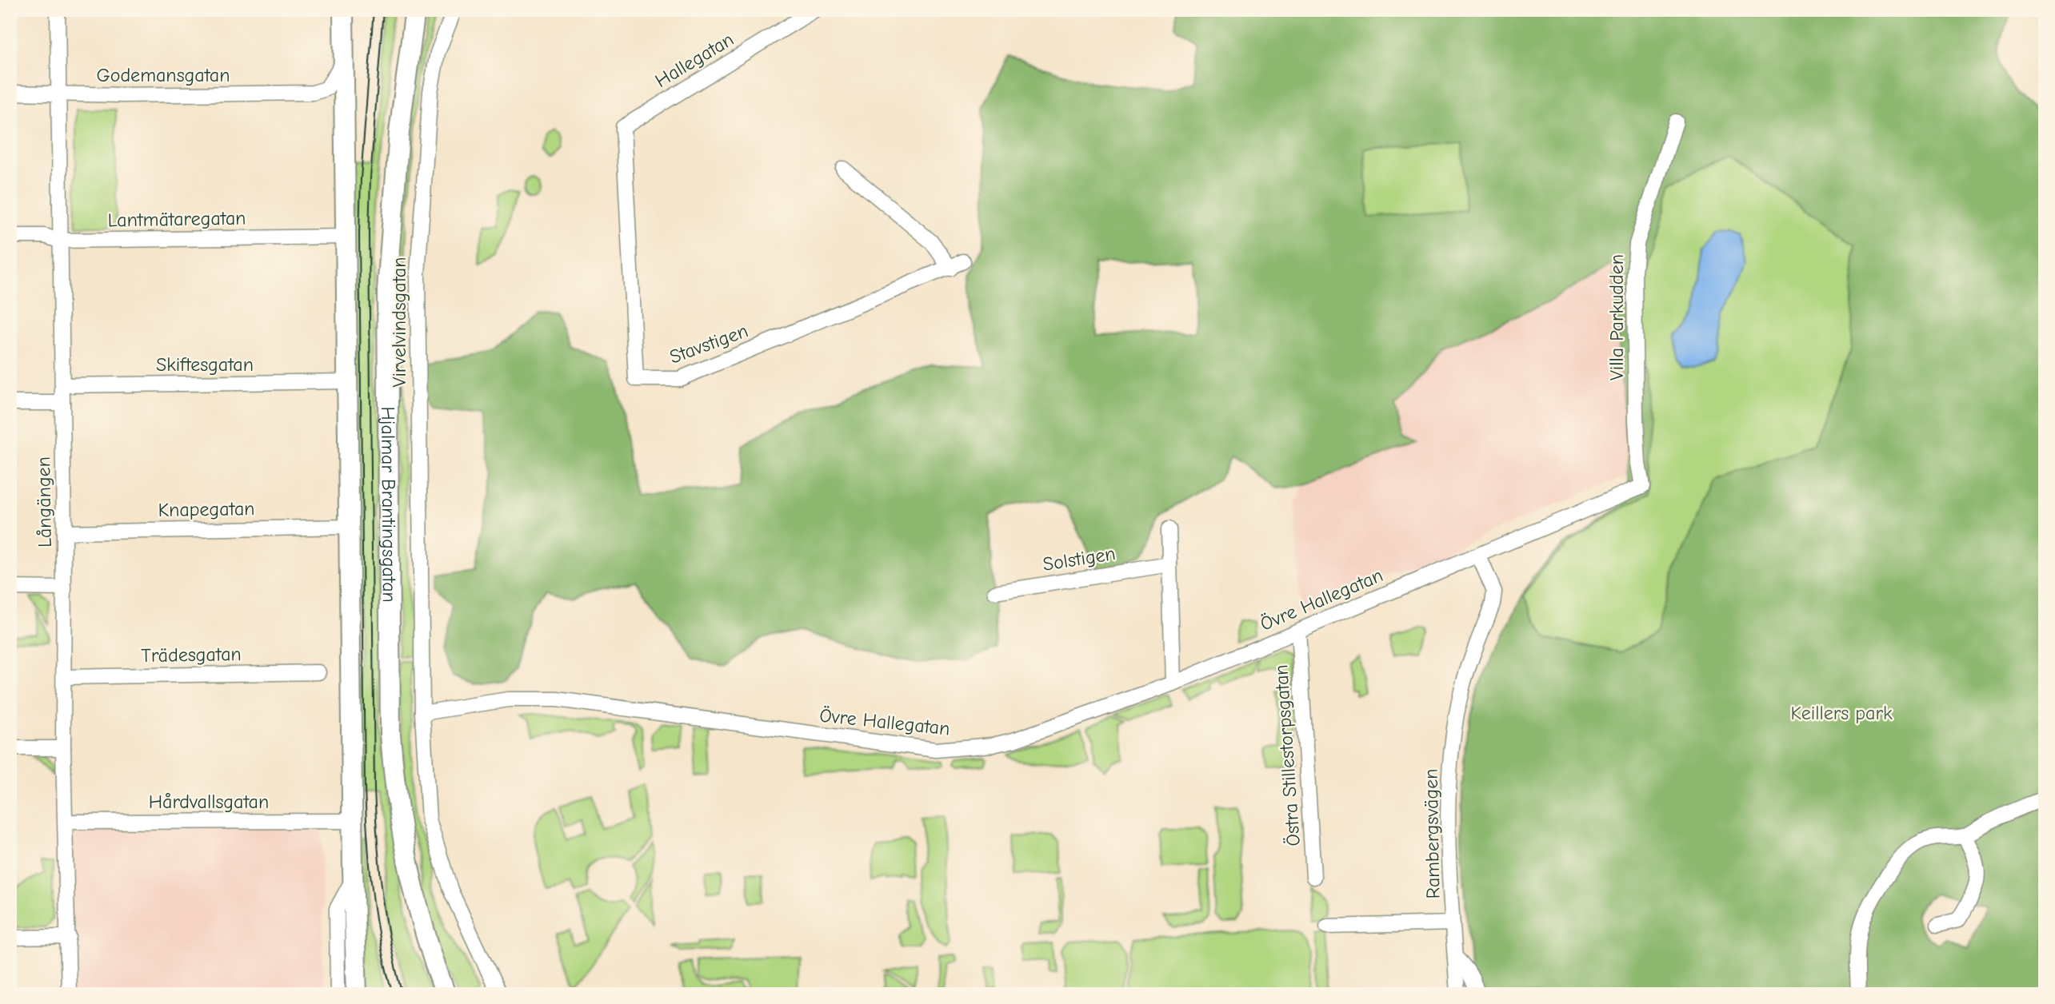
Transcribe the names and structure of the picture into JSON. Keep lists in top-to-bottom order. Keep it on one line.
{"streets":{"main road":["Hjalmar Brantingsgatan"],"street":["Hallegatan","Godemansgatan","Lantmätaregatan","Villa Parkudden","Virvelvindsgatan","Stavstigen","Skiftesgatan","Långängen","Knapegatan","Solstigen","Övre Hallegatan","Trädesgatan","Östra Stillestorpsgatan","Hårdvallsgatan","Rambergsvägen"]},"crossings":[["Hallegatan","Stavstigen"],["Godemansgatan","Långängen"],["Godemansgatan","Hjalmar Brantingsgatan"],["Lantmätaregatan","Långängen"],["Lantmätaregatan","Hjalmar Brantingsgatan"],["Villa Parkudden","Övre Hallegatan"],["Villa Parkudden","Rambergsvägen"],["Virvelvindsgatan","Övre Hallegatan"],["Skiftesgatan","Långängen"],["Skiftesgatan","Hjalmar Brantingsgatan"],["Långängen","Knapegatan"],["Långängen","Trädesgatan"],["Långängen","Hårdvallsgatan"],["Hjalmar Brantingsgatan","Knapegatan"],["Hjalmar Brantingsgatan","Hårdvallsgatan"],["Övre Hallegatan","Östra Stillestorpsgatan"],["Övre Hallegatan","Rambergsvägen"]],"parks":["Keillers park"]}
